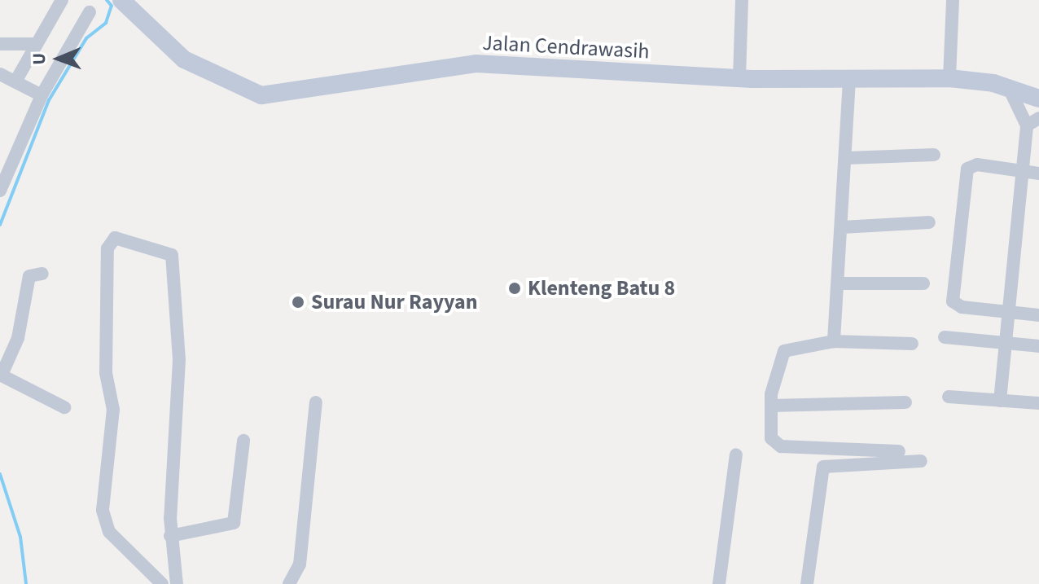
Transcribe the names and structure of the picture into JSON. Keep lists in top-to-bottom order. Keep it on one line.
{"streets":{"street":["Jalan Cendrawasih"]},"places":["Klenteng Batu 8","Surau Nur Rayyan"],"north":"left"}
